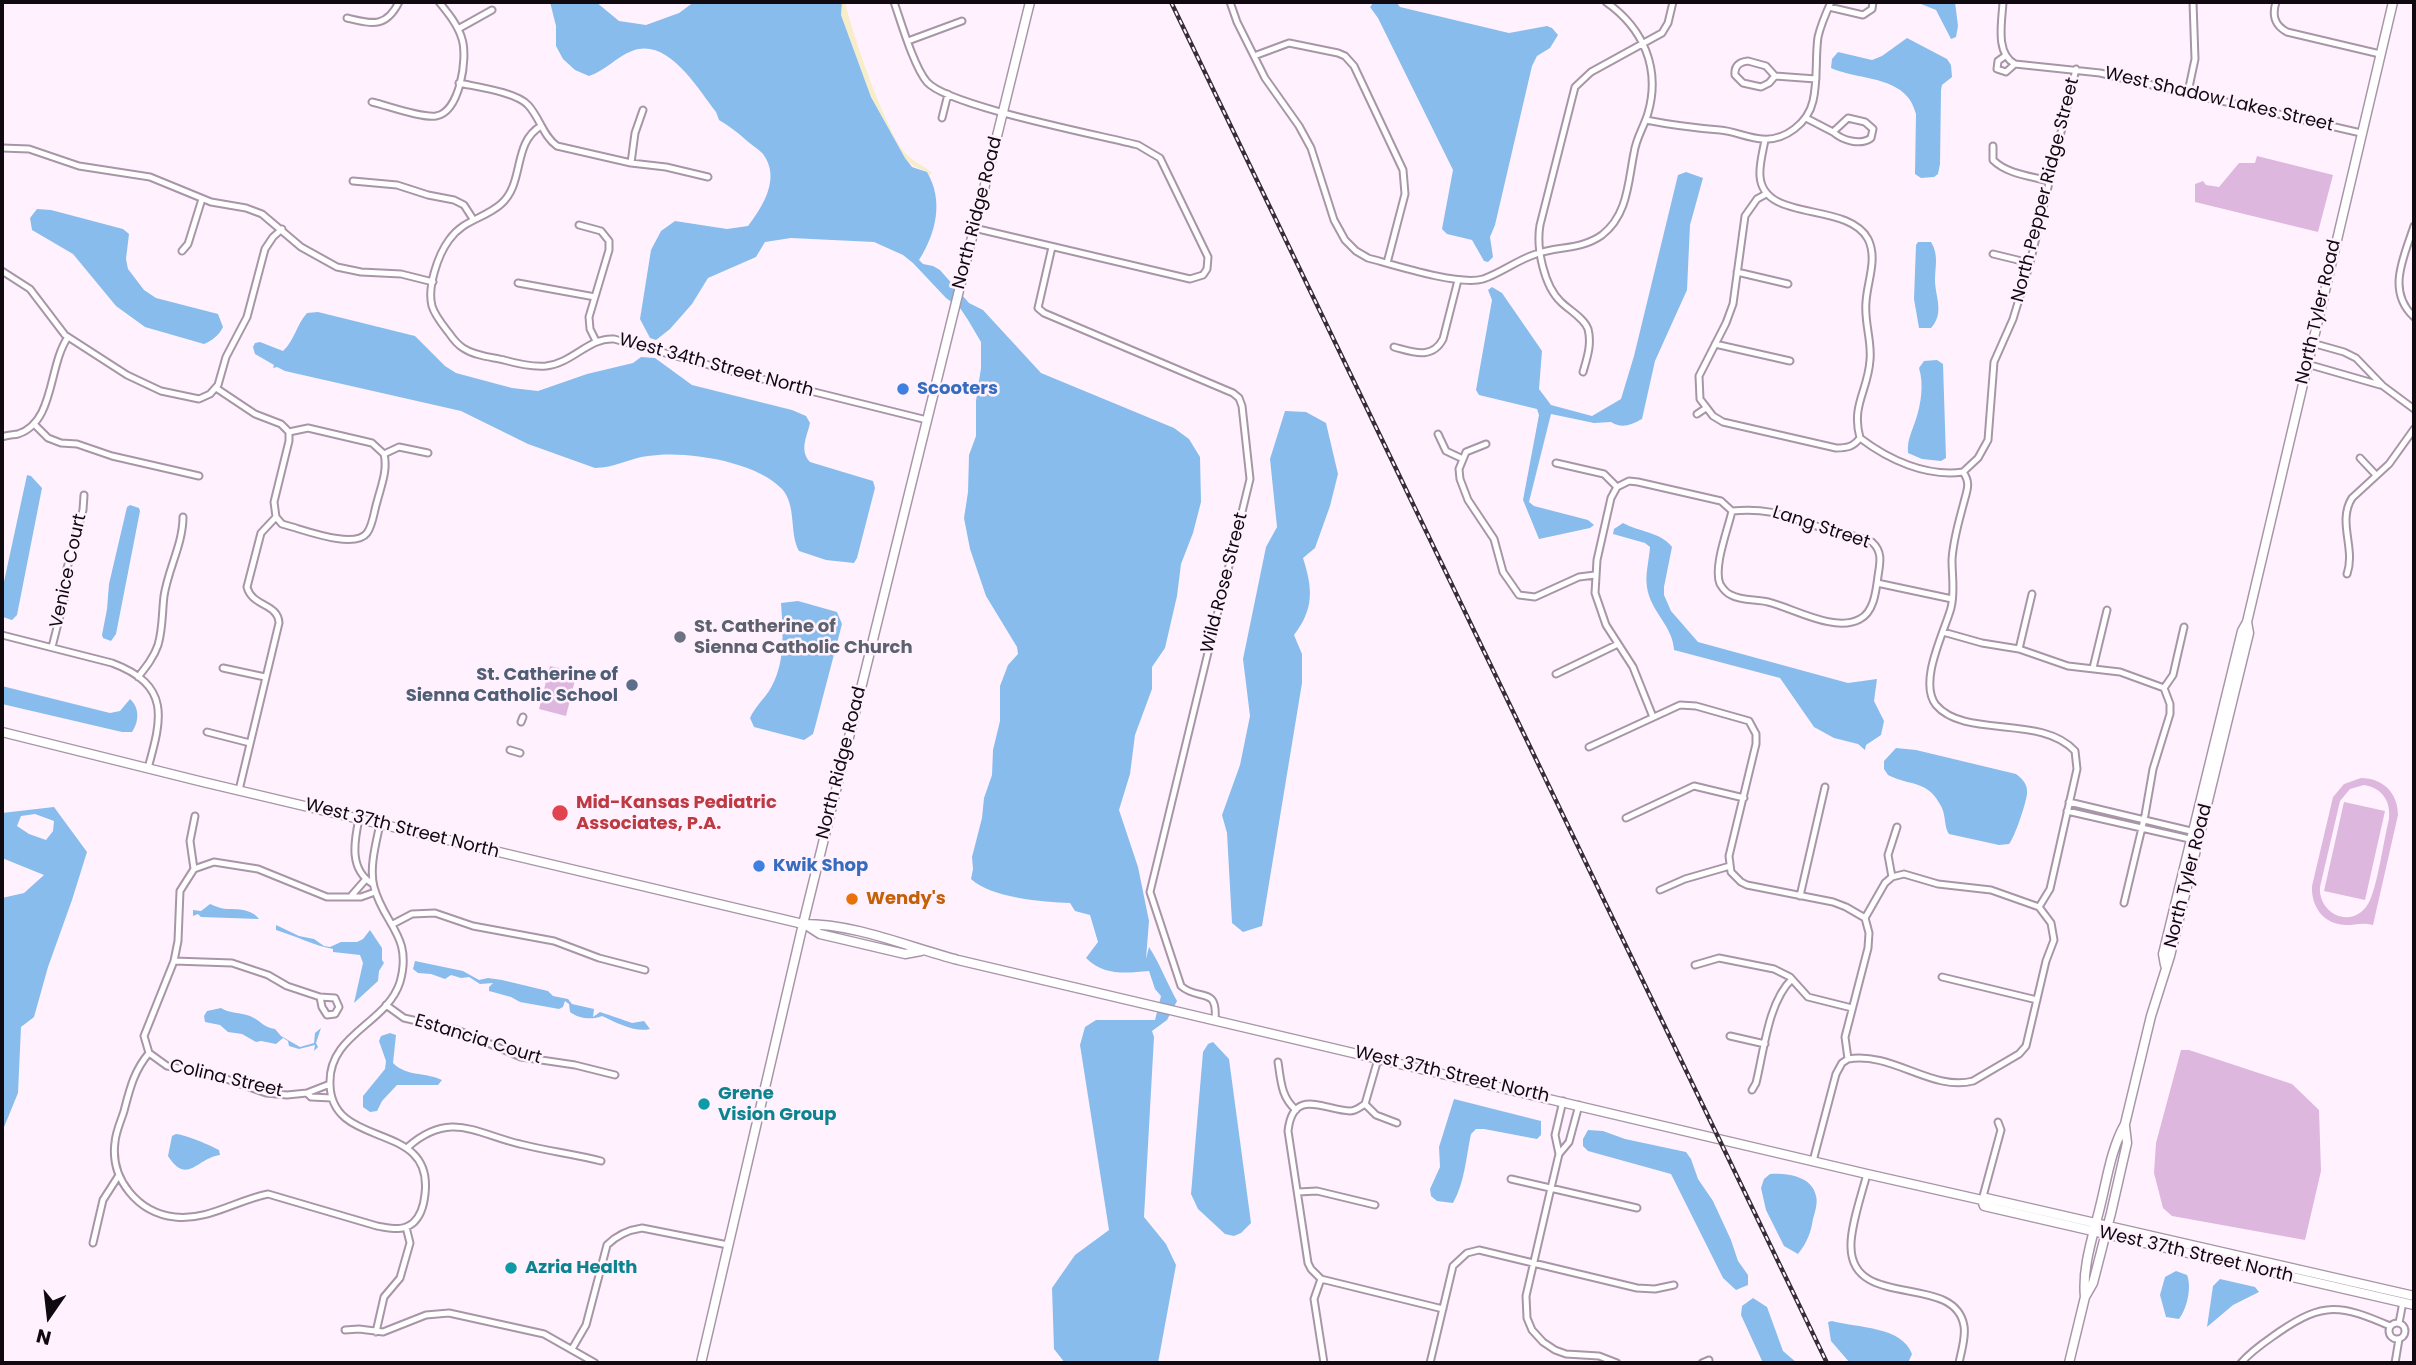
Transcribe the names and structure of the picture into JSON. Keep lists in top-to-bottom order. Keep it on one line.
{"streets":{"street":["West Shadow Lakes Street","North Pepper Ridge Street","North Ridge Road","North Tyler Road","West 34th Street North","Lang Street","Venice Court","Wild Rose Street","West 37th Street North","Estancia Court","Colina Street"]},"crossings":[["West Shadow Lakes Street","North Pepper Ridge Street"],["West Shadow Lakes Street","North Tyler Road"],["North Ridge Road","West 34th Street North"],["North Ridge Road","West 37th Street North"],["North Tyler Road","West 37th Street North"],["Wild Rose Street","West 37th Street North"]],"places":["Scooters","St. Catherine of Sienna Catholic Church","St. Catherine of Sienna Catholic School","Mid-Kansas Pediatric Associates, P.A.","Kwik Shop","Wendy's","Grene Vision Group","Azria Health"],"north":"bottom"}
